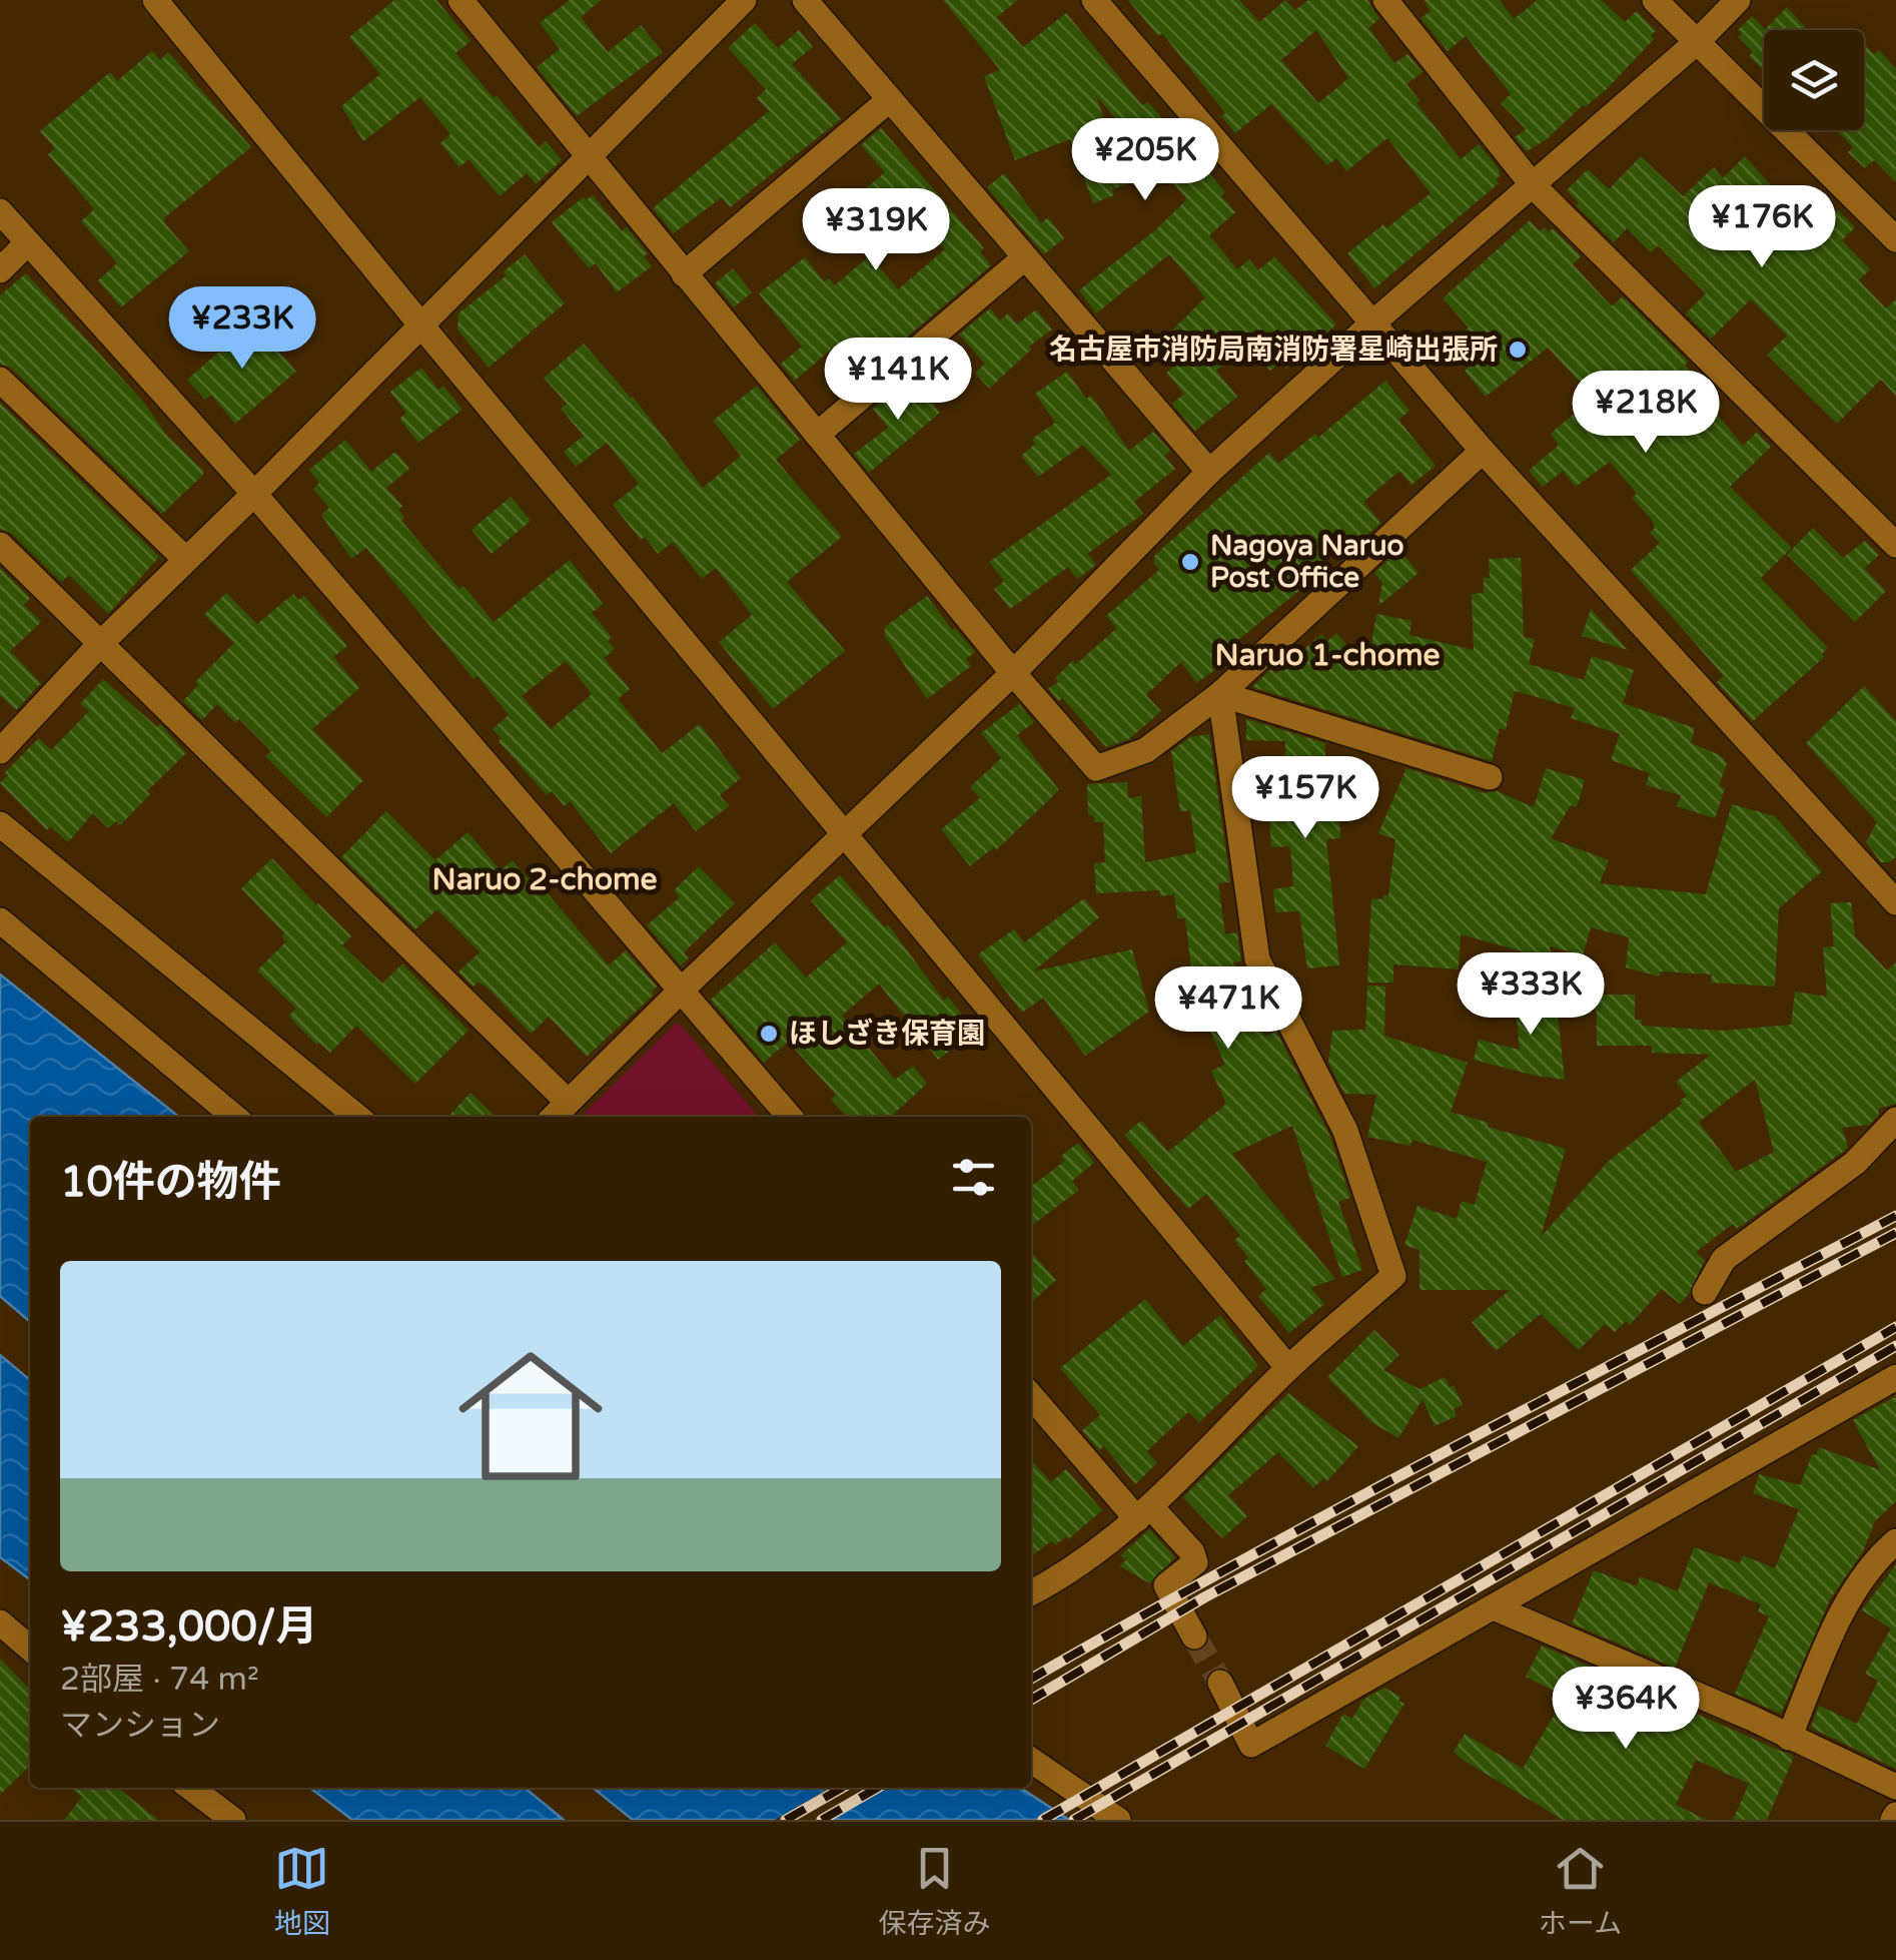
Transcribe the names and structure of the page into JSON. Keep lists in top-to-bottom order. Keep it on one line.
{"districts":["Naruo 1-chome","Naruo 2-chome"],"places":["名古屋市消防局南消防署星崎出張所","Nagoya Naruo Post Office","ほしざき保育園"],"page":{"price":["¥205K","¥176K","¥319K","¥233K","¥141K","¥218K","¥157K","¥333K","¥471K","¥364K"],"heading":"10件の物件","list":[{"name":"¥233,000/月","note":"2部屋 · 74 m² · マンション"}],"tabs":["地図","保存済み","ホーム"]}}
